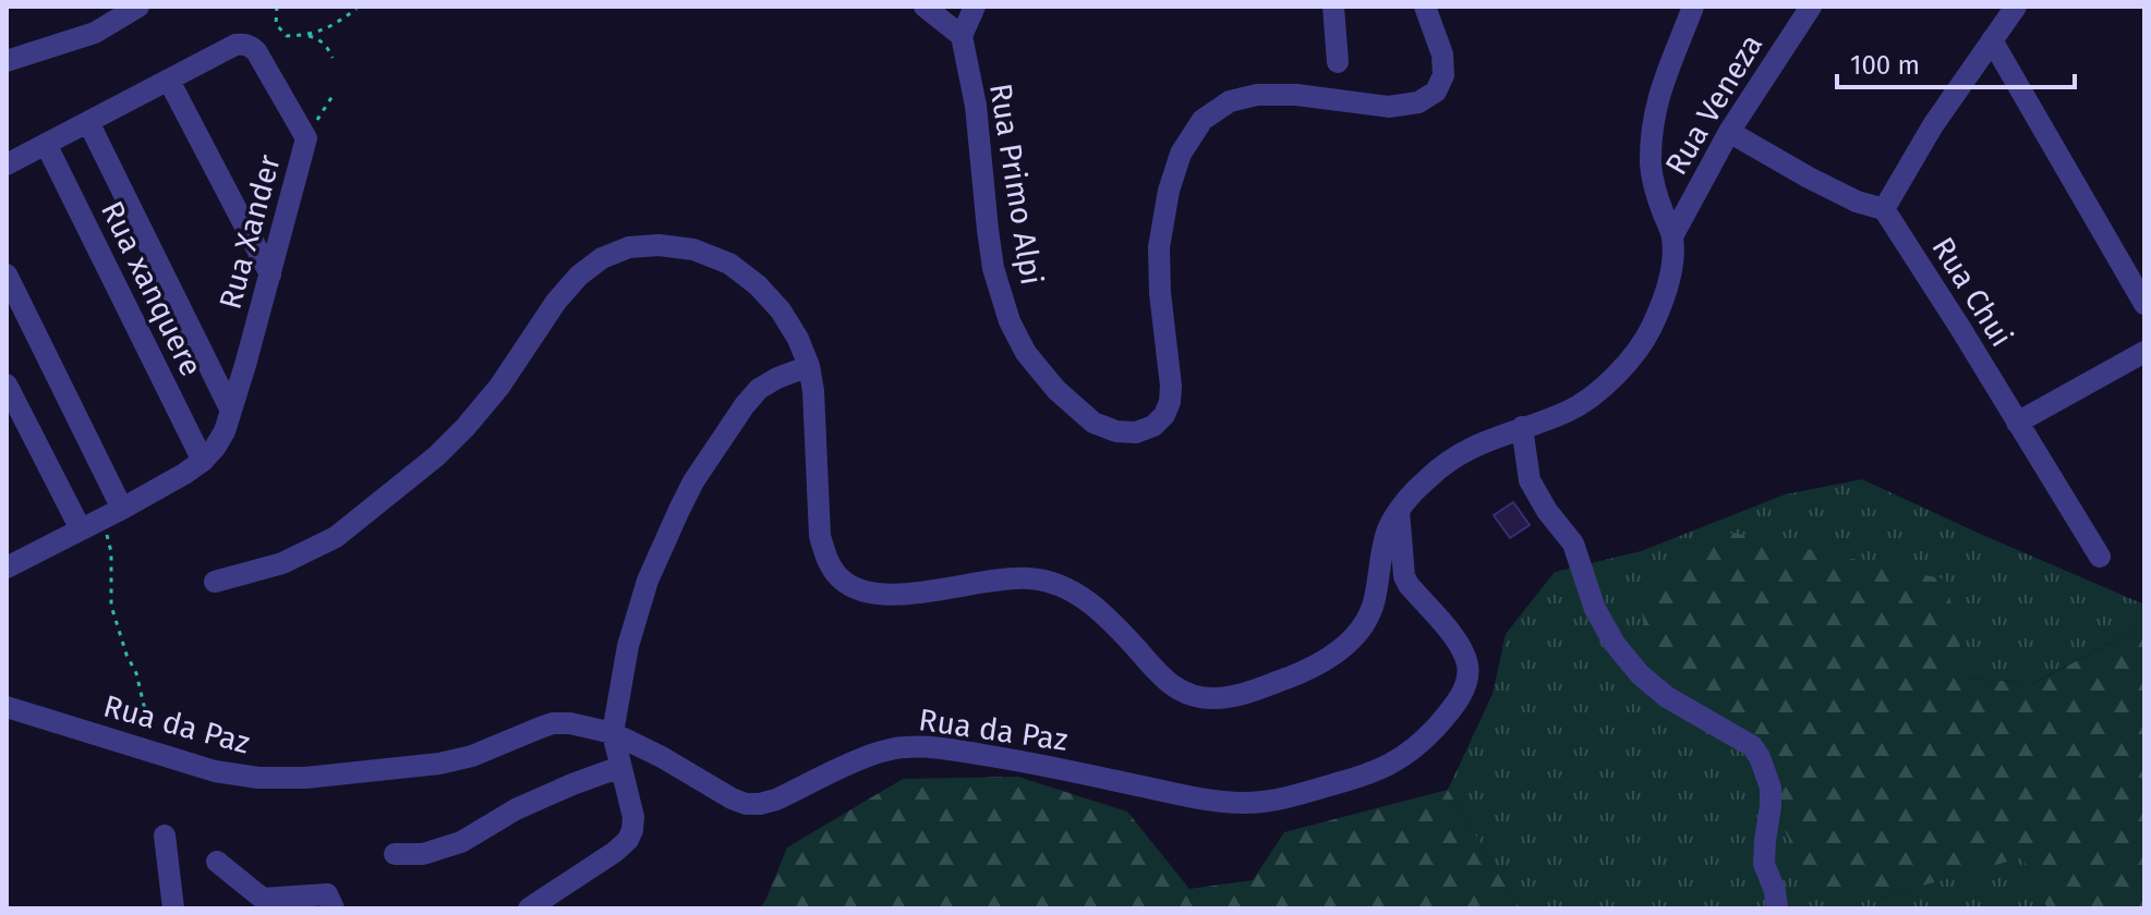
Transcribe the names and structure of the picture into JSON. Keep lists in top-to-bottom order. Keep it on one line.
{"streets":{"street":["Rua Veneza","Rua Primo Alpi","Rua Xander","Rua xanquere","Rua Chui","Rua da Paz"]},"crossings":[["Rua Xander","Rua xanquere"]],"scale_bar":"100 m"}
